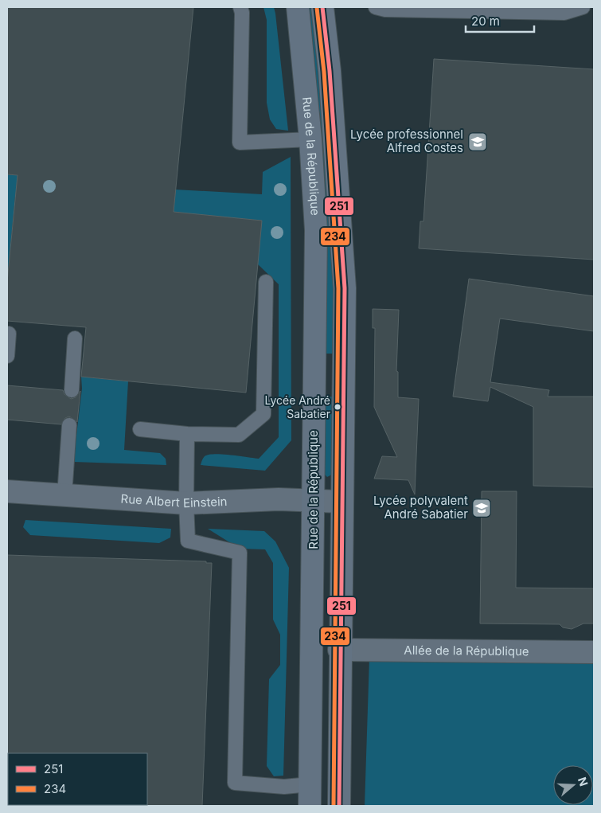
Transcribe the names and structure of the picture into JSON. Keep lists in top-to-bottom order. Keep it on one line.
{"streets":{"main road":["Rue de la République"],"street":["Rue Albert Einstein","Allée de la République"]},"crossings":[["Rue de la République","Rue Albert Einstein"],["Rue de la République","Allée de la République"]],"places":{"school or university":["Lycée professionnel Alfred Costes","Lycée polyvalent André Sabatier"],"other":["Lycée André Sabatier"]},"lines":["transit line 251","transit line 234"],"legend":["251","234"],"scale_bar":"20 m","north":"right"}
